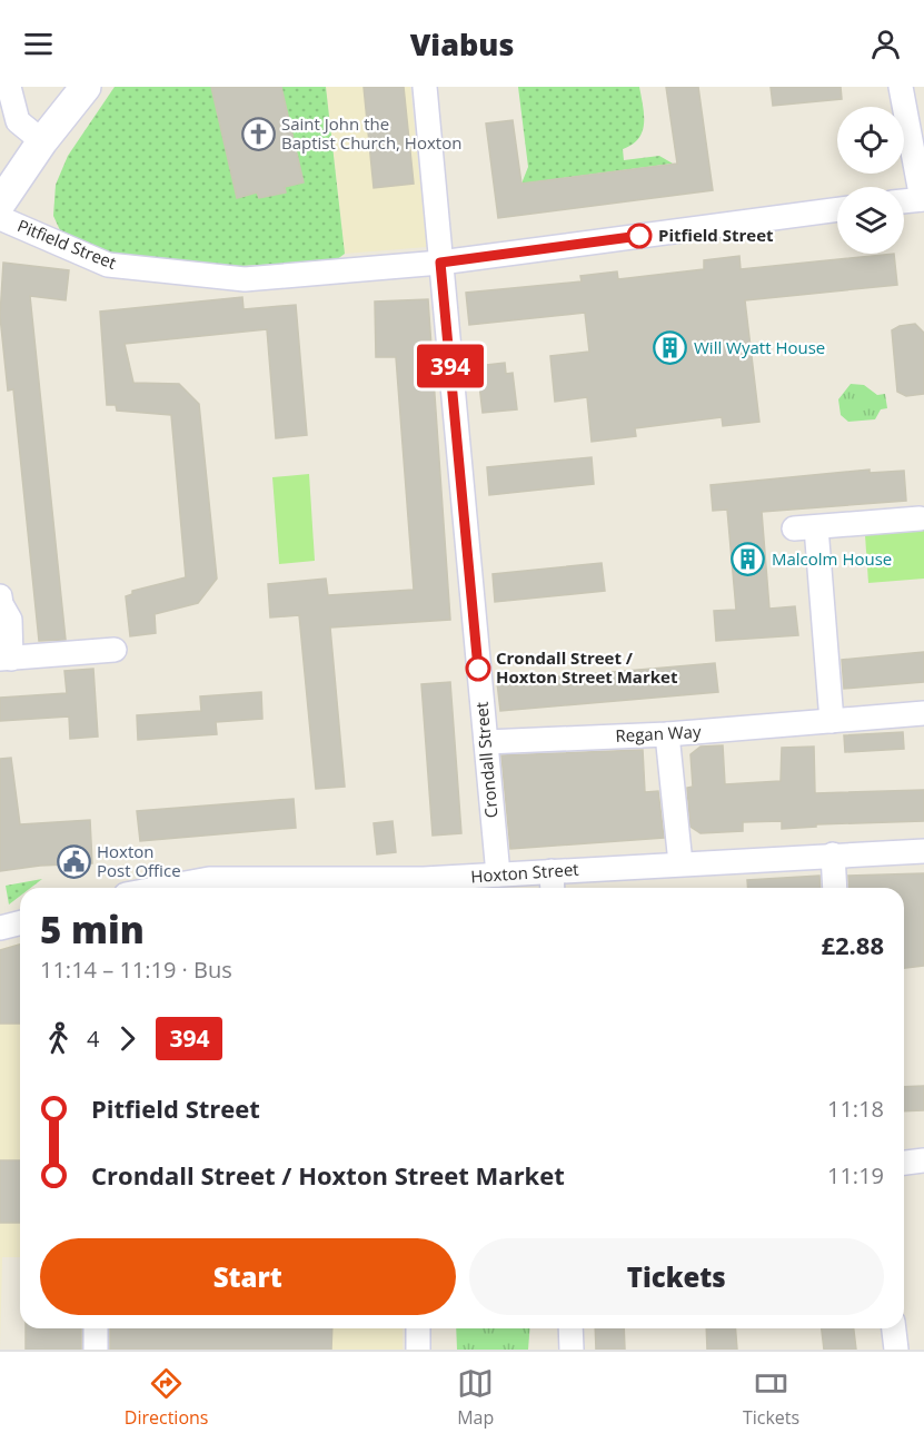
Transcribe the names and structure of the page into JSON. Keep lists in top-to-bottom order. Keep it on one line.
{"streets":{"street":["Pitfield Street","Regan Way","Crondall Street","Hoxton Street"]},"crossings":[["Pitfield Street","Crondall Street"],["Regan Way","Crondall Street"],["Crondall Street","Hoxton Street"]],"places":{"church":["Saint John the Baptist Church, Hoxton"],"other":["Pitfield Street","Crondall Street / Hoxton Street Market"],"building":["Will Wyatt House","Malcolm House"],"public building":["Hoxton Post Office"]},"lines":["bus line 394"],"page":{"header":"Viabus","on_map":"394","heading":["5 min","11:14 – 11:19 · Bus","£2.88"],"legs":["4","394"],"list":[{"name":"Pitfield Street","value":"11:18"},{"name":"Crondall Street / Hoxton Street Market","value":"11:19"}],"buttons":["Start","Tickets"],"tabs":["Directions","Map","Tickets"]}}
